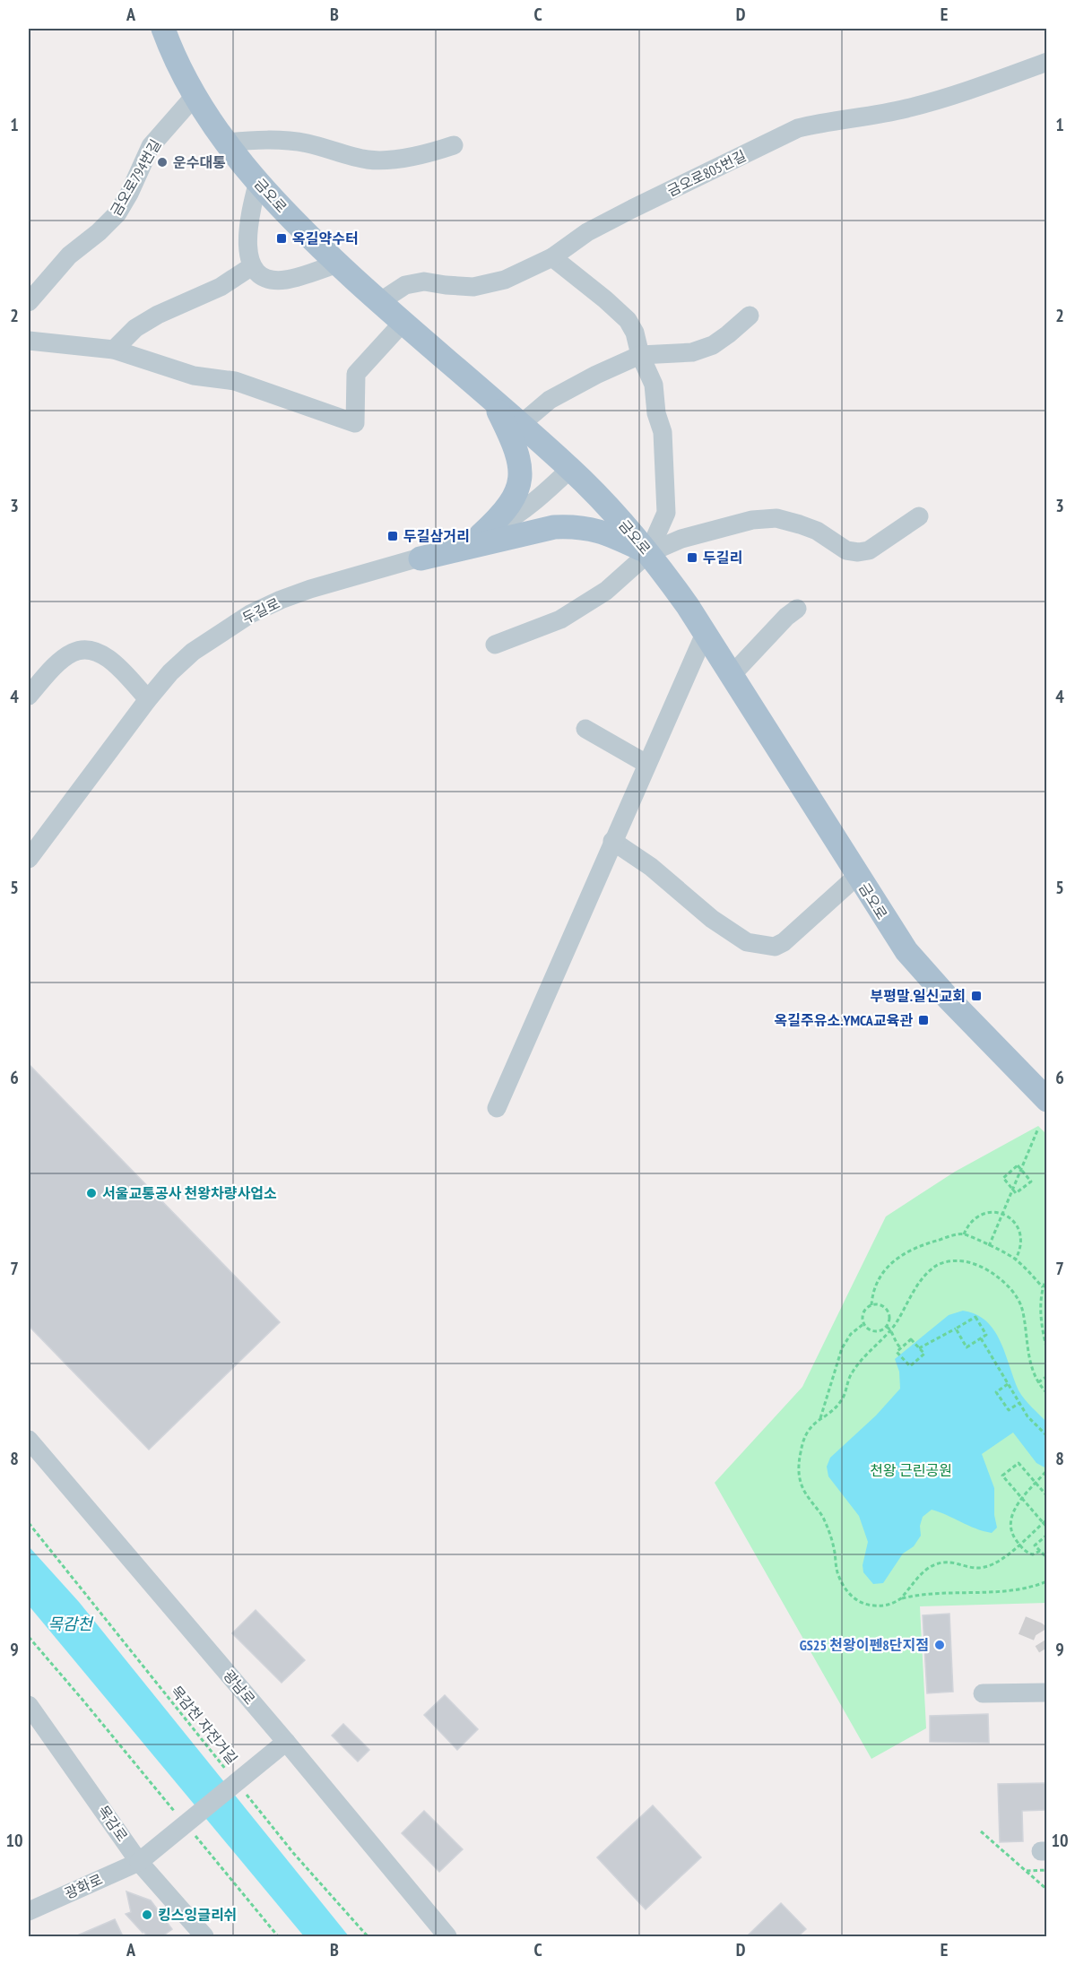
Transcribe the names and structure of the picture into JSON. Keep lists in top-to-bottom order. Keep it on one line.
{"streets":{"main road":["금오로"],"street":["금오로805번길","금오로794번길","두길로","광남로","목감로","광화로"],"path":["목감천 자전거길"]},"crossings":[["금오로805번길","금오로"],["금오로794번길","금오로"],["금오로","두길로"],["광남로","광화로"],["목감로","광화로"]],"water":["목감천"],"parks":["천왕 근린공원"],"places":{"other":["운수대통","서울교통공사 천왕차량사업소","GS25 천왕이펜8단지점","킹스잉글리쉬"],"transit":["옥길약수터","두길삼거리","두길리","부평말.일신교회","옥길주유소.YMCA교육관"]},"grid":{"columns":["A","B","C","D","E"],"rows":["1","2","3","4","5","6","7","8","9","10"]}}
